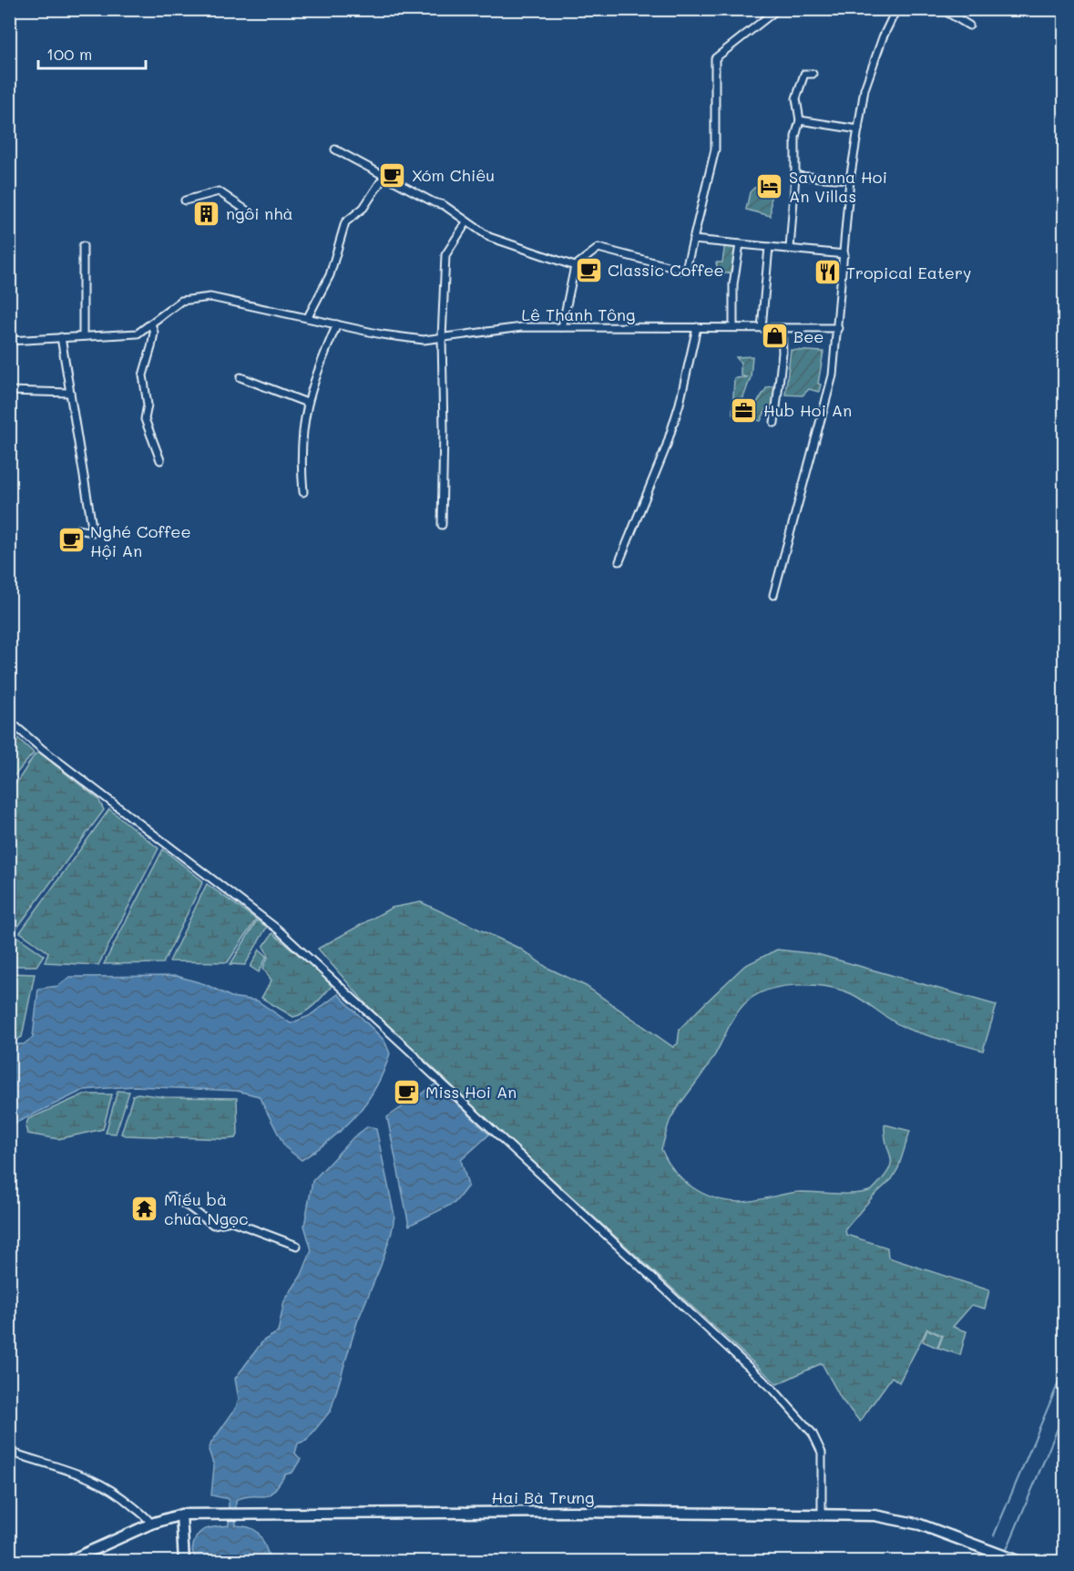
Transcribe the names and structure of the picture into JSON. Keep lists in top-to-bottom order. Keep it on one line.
{"streets":{"street":["Lê Thánh Tông","Hai Bà Trưng"]},"places":{"cafe":["Xóm Chiêu","Classic Coffee","Nghé Coffee Hội An","Miss Hoi An"],"hotel":["Savanna Hoi An Villas"],"building":["ngôi nhà"],"restaurant":["Tropical Eatery"],"shop":["Bee"],"office":["Hub Hoi An"],"temple":["Miếu bà chúa Ngọc"]},"scale_bar":"100 m"}
